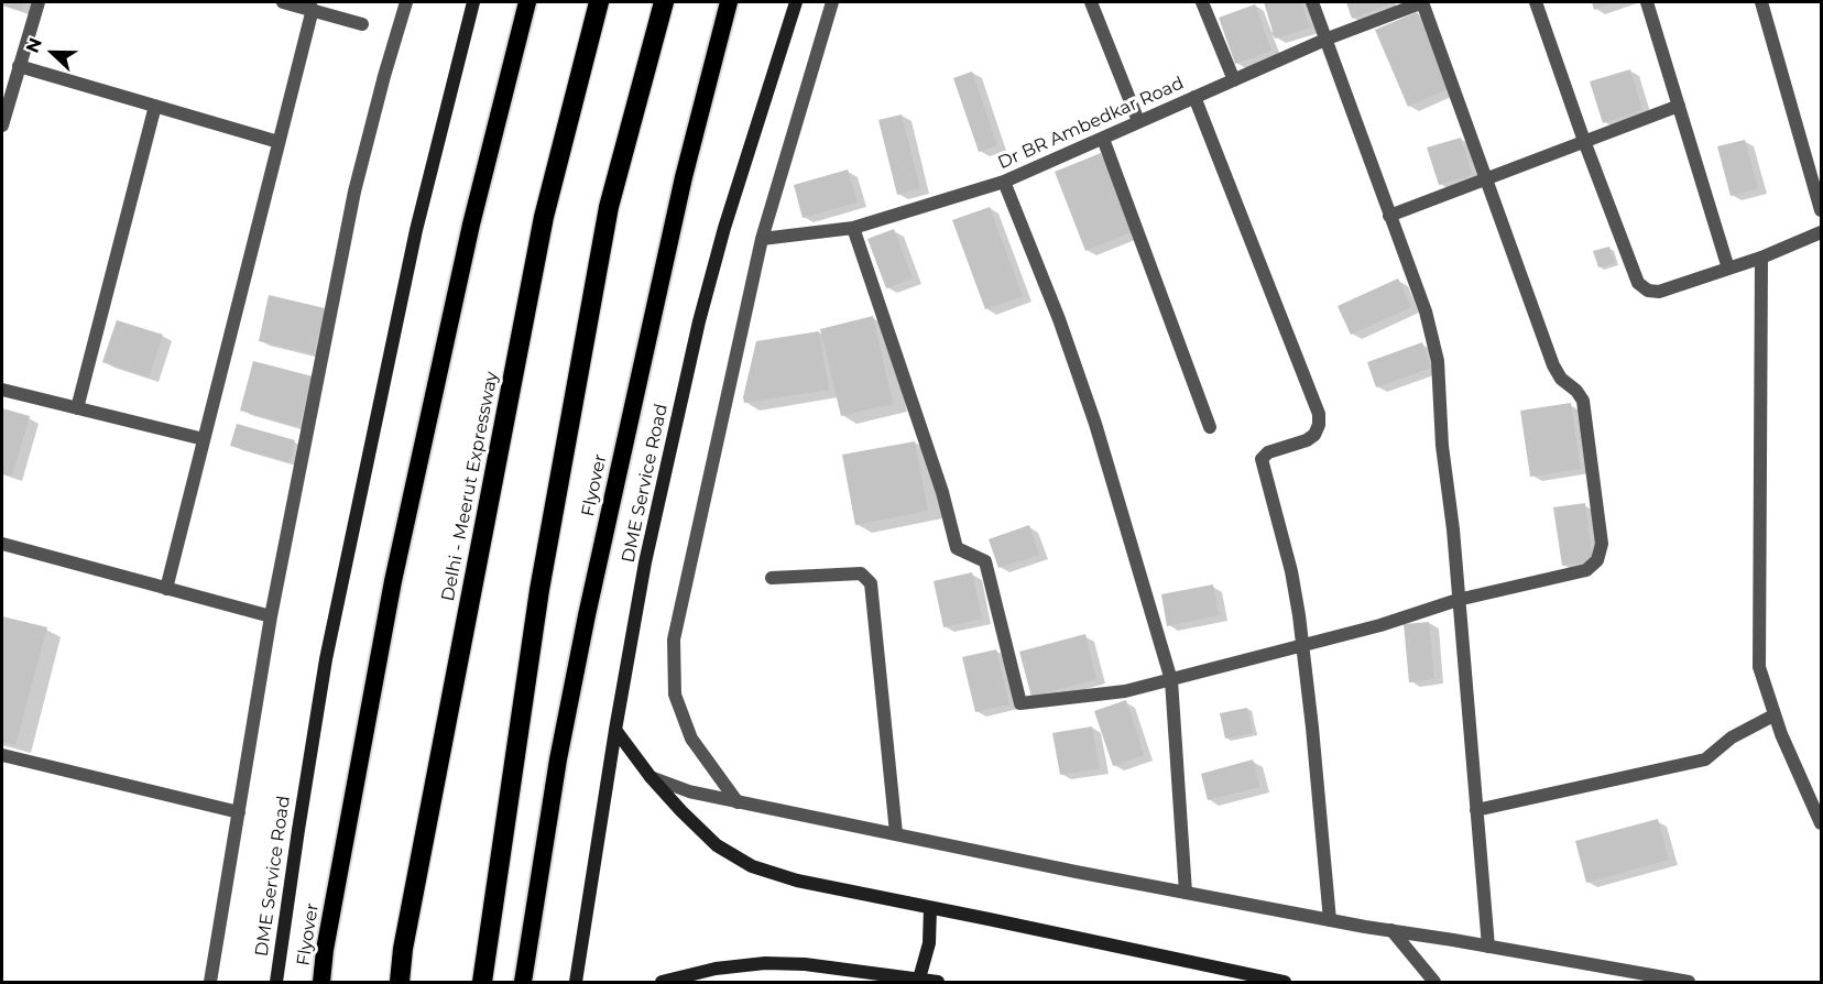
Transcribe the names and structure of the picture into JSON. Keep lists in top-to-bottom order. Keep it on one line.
{"streets":{"highway":["Flyover","Delhi - Meerut Expressway"],"main road":["DME Service Road"],"street":["Dr BR Ambedkar Road"]},"north":"left"}
